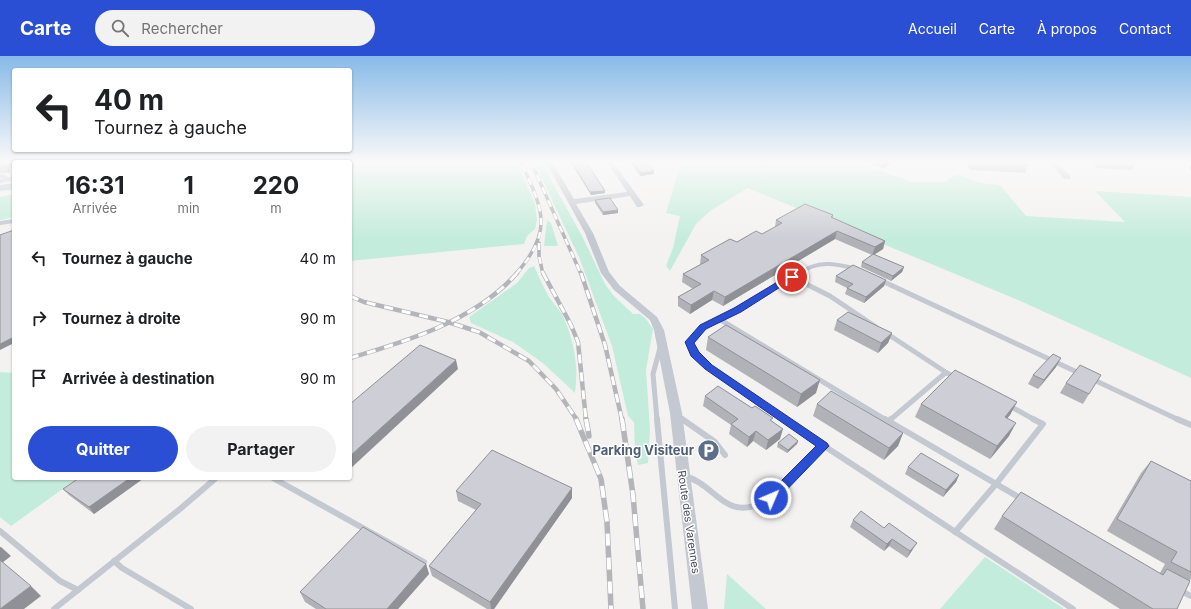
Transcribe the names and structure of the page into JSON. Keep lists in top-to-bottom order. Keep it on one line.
{"streets":{"street":["Route des Varennes"]},"places":{"parking":["Parking Visiteur"]},"page":{"header":"Carte","search":"Rechercher","nav":["Accueil","Carte","À propos","Contact"],"turn":["40 m","Tournez à gauche"],"eta":["16:31","Arrivée","1","min","220","m"],"list":[{"name":"Tournez à gauche","value":"40 m"},{"name":"Tournez à droite","value":"90 m"},{"name":"Arrivée à destination","value":"90 m"}],"buttons":["Quitter","Partager"]}}
